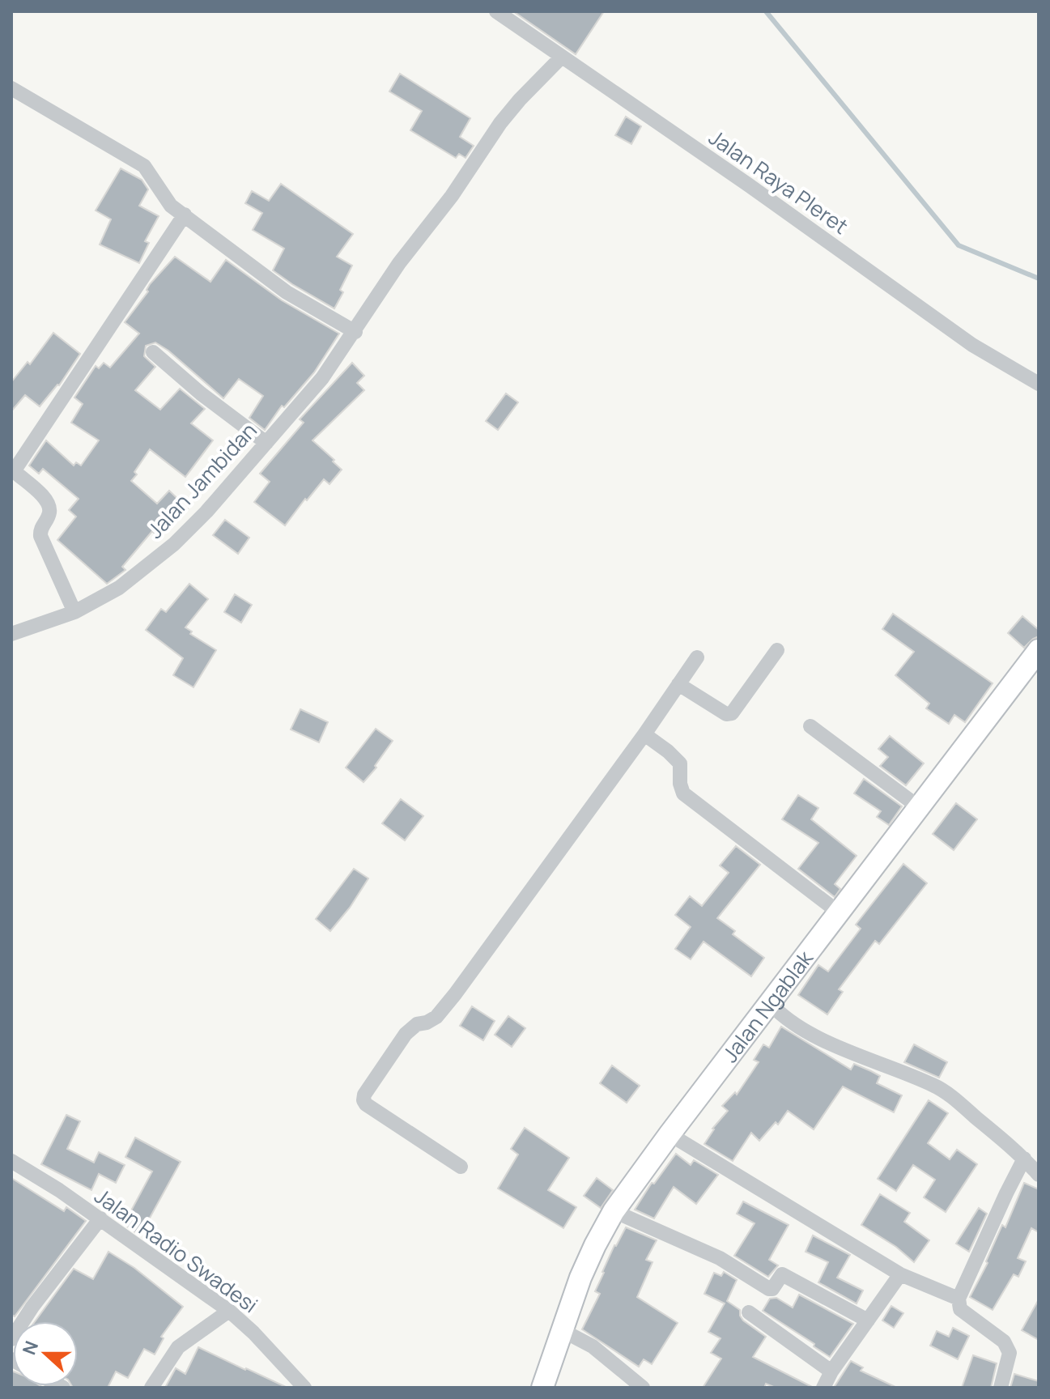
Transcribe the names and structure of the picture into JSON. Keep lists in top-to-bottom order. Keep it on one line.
{"streets":{"street":["Jalan Raya Pleret","Jalan Jambidan","Jalan Ngablak","Jalan Radio Swadesi"]},"crossings":[["Jalan Raya Pleret","Jalan Jambidan"]],"north":"left"}
